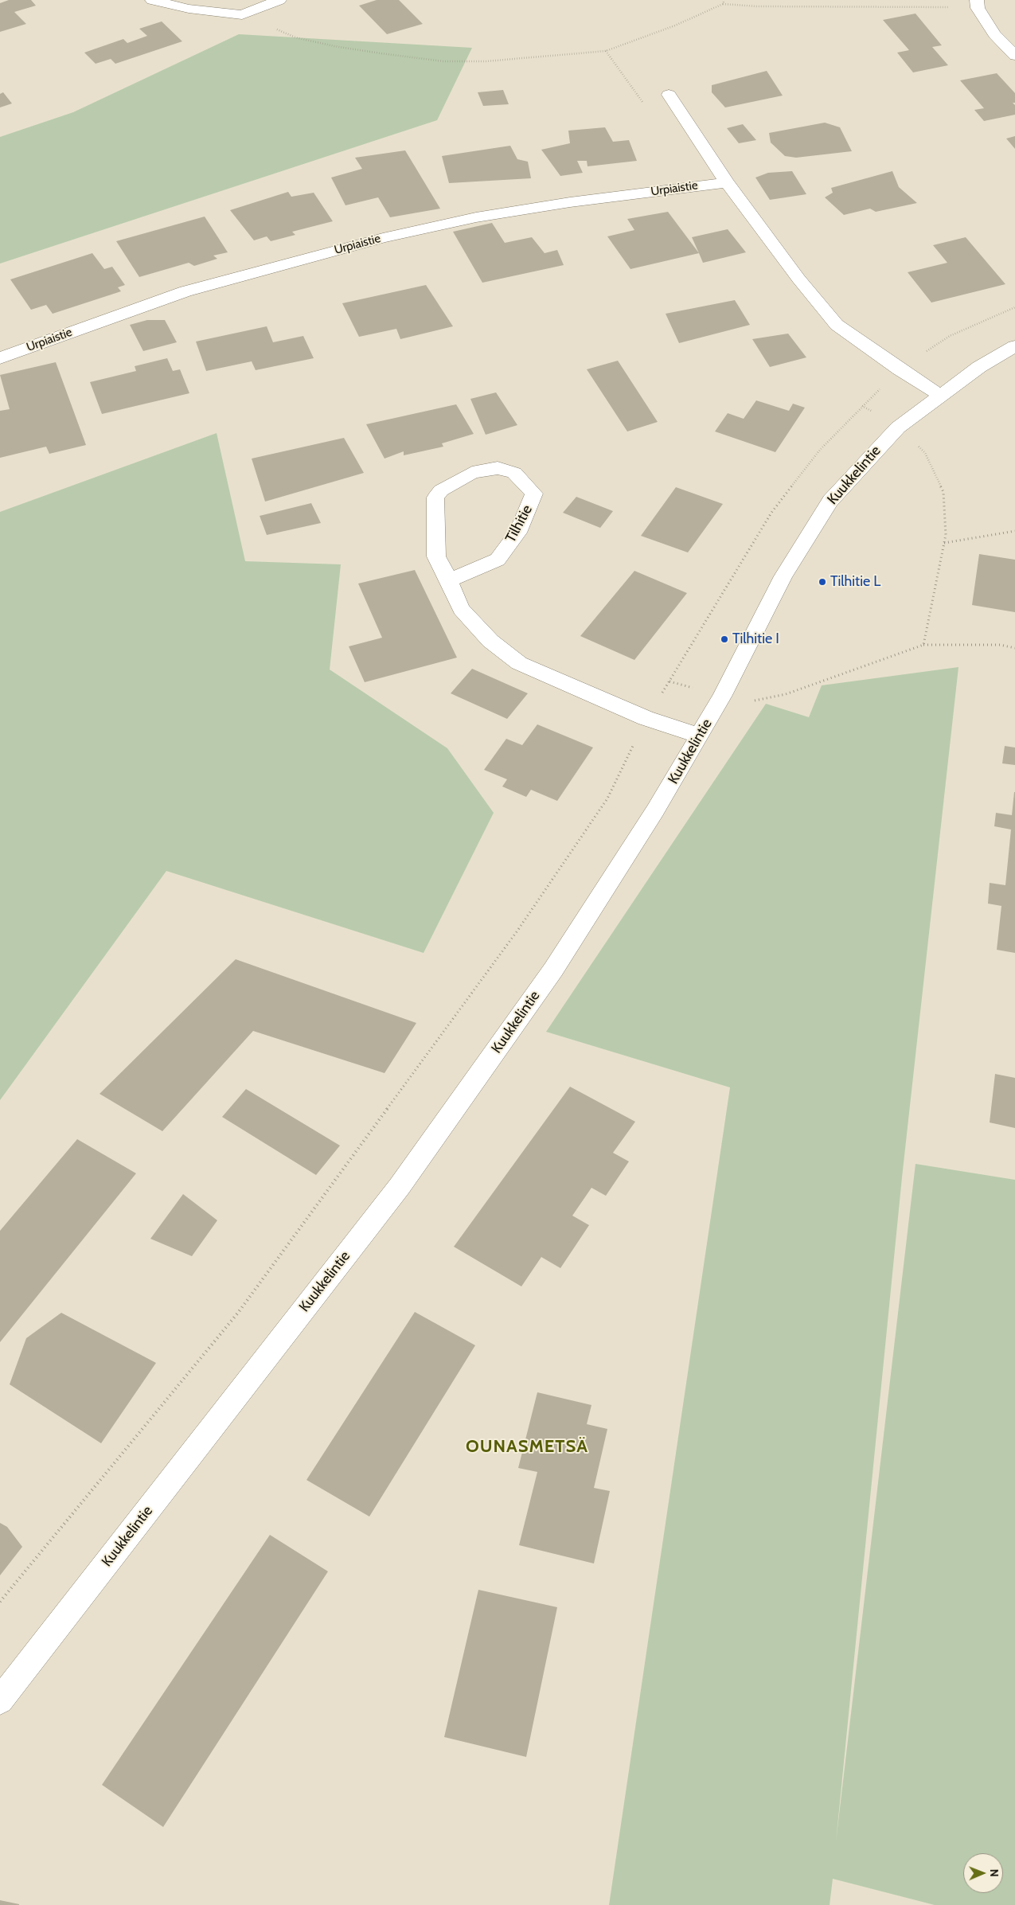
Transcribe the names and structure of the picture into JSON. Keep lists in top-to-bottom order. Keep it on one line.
{"streets":{"street":["Urpiaistie","Kuukkelintie","Tilhitie"]},"crossings":[["Kuukkelintie","Tilhitie"]],"districts":["OUNASMETSÄ"],"places":["Tilhitie L","Tilhitie I"],"north":"right"}
